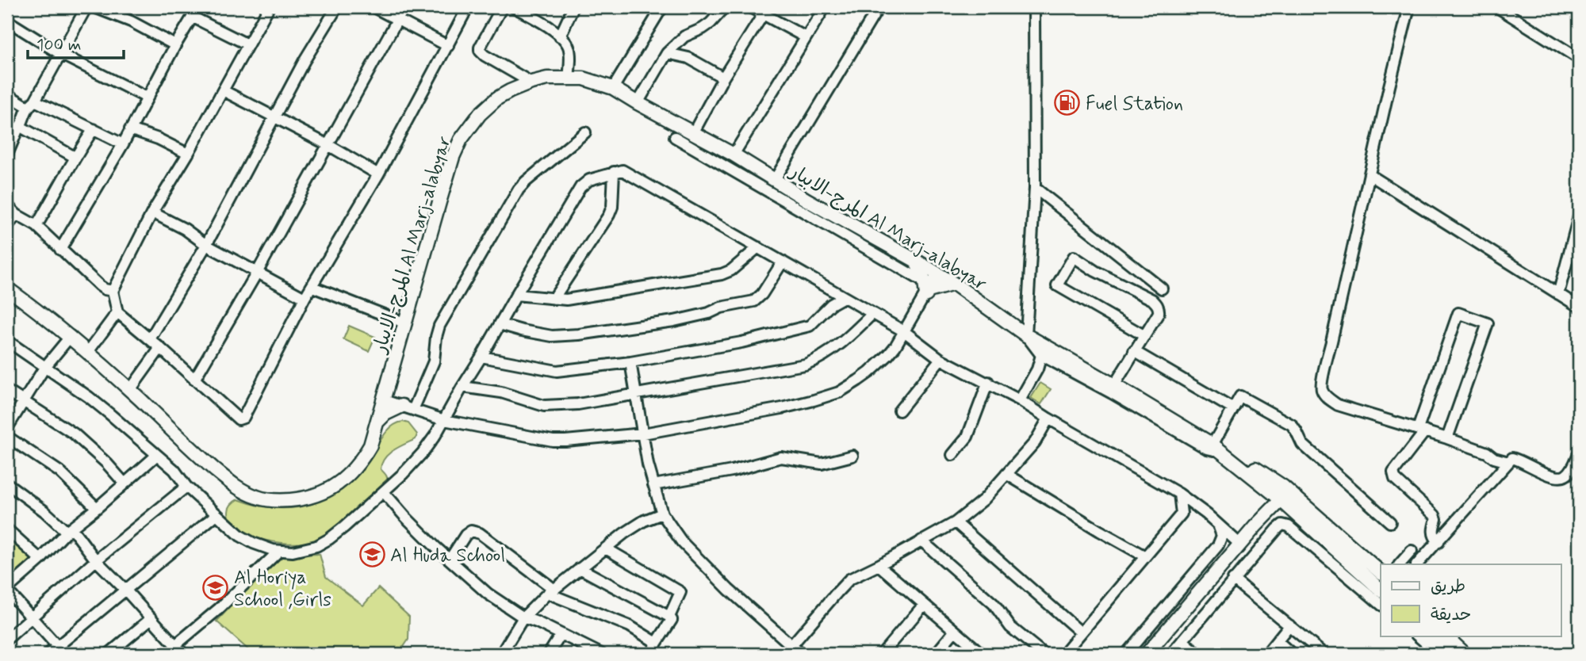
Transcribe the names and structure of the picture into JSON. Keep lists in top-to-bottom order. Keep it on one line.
{"streets":{"main road":["المرج-الابيار Al Marj-alabyar"]},"places":{"fuel station":["Fuel Station"],"school or university":["Al Huda School","Al Horiya School ,Girls"]},"legend":["طريق","حديقة"],"scale_bar":"100 m"}
